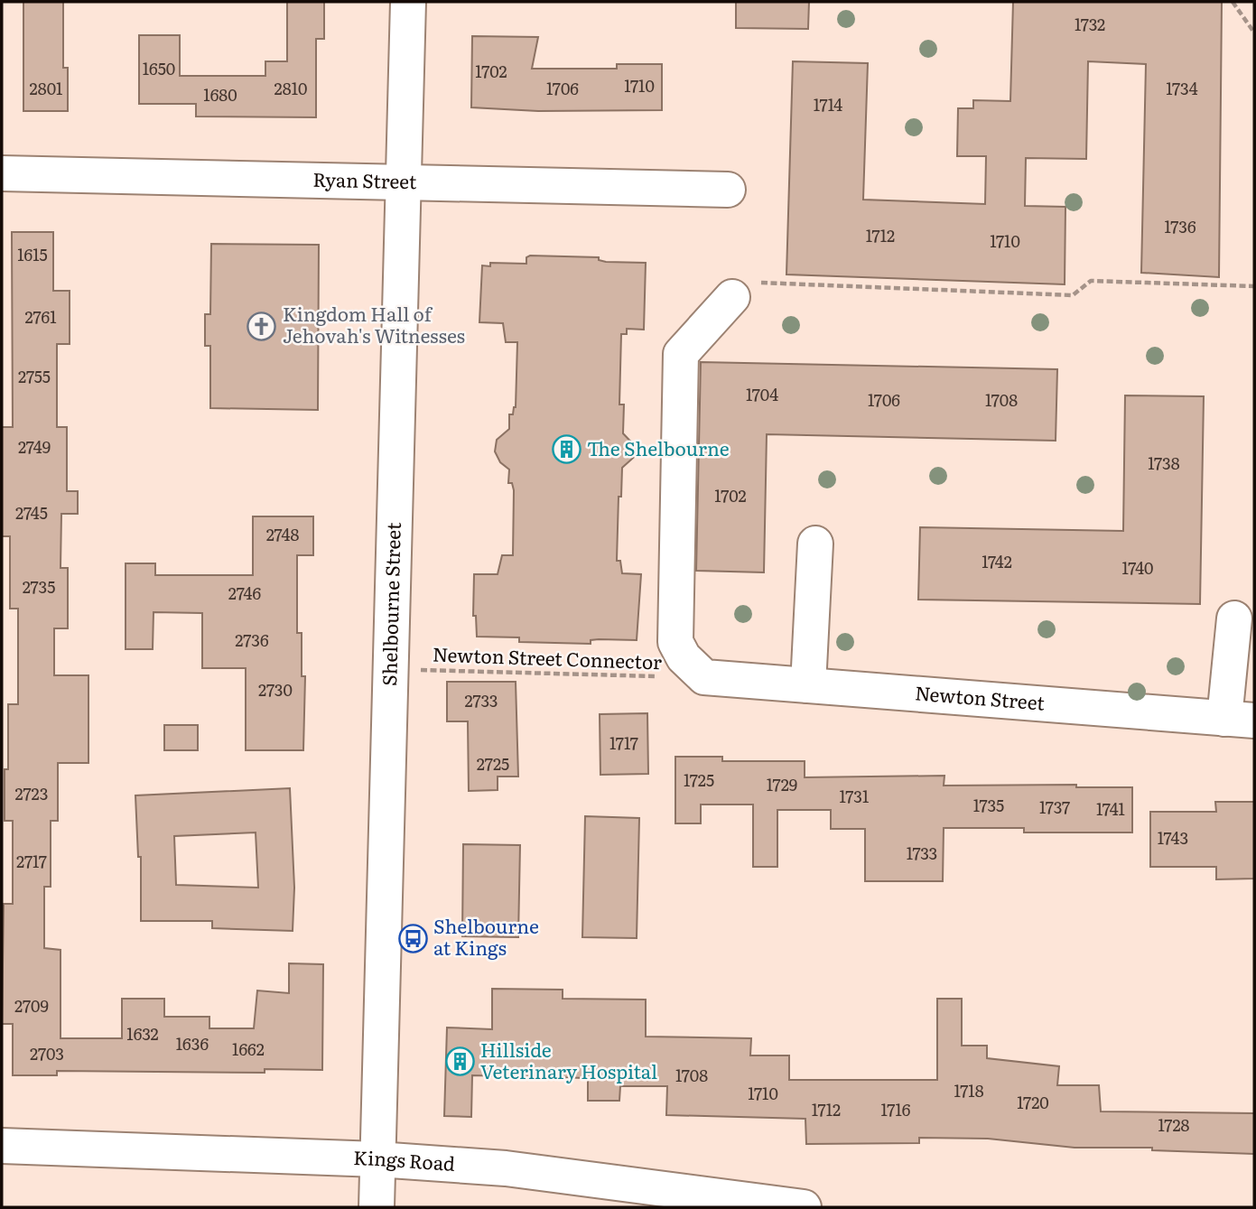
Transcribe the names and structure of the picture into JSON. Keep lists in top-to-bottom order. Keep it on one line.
{"streets":{"street":["Ryan Street","Shelbourne Street","Newton Street","Kings Road"],"path":["Newton Street Connector"]},"crossings":[["Ryan Street","Shelbourne Street"],["Shelbourne Street","Newton Street Connector"],["Shelbourne Street","Kings Road"],["Newton Street Connector","Newton Street"]],"places":{"church":["Kingdom Hall of Jehovah's Witnesses"],"building":["The Shelbourne","Hillside Veterinary Hospital"],"bus stop":["Shelbourne at Kings"]},"house_numbers":["1732","1650","1702","1710","2801","2810","1706","1734","1680","1714","1736","1712","1710","1615","2761","2755","1704","1706","1708","2749","1738","1702","2745","2748","1742","1740","2735","2746","2736","2730","2733","1717","2725","1725","1729","2723","1731","1735","1737","1741","1743","1733","2717","2709","1632","1636","1662","2703","1708","1718","1710","1720","1712","1716","1728"]}
